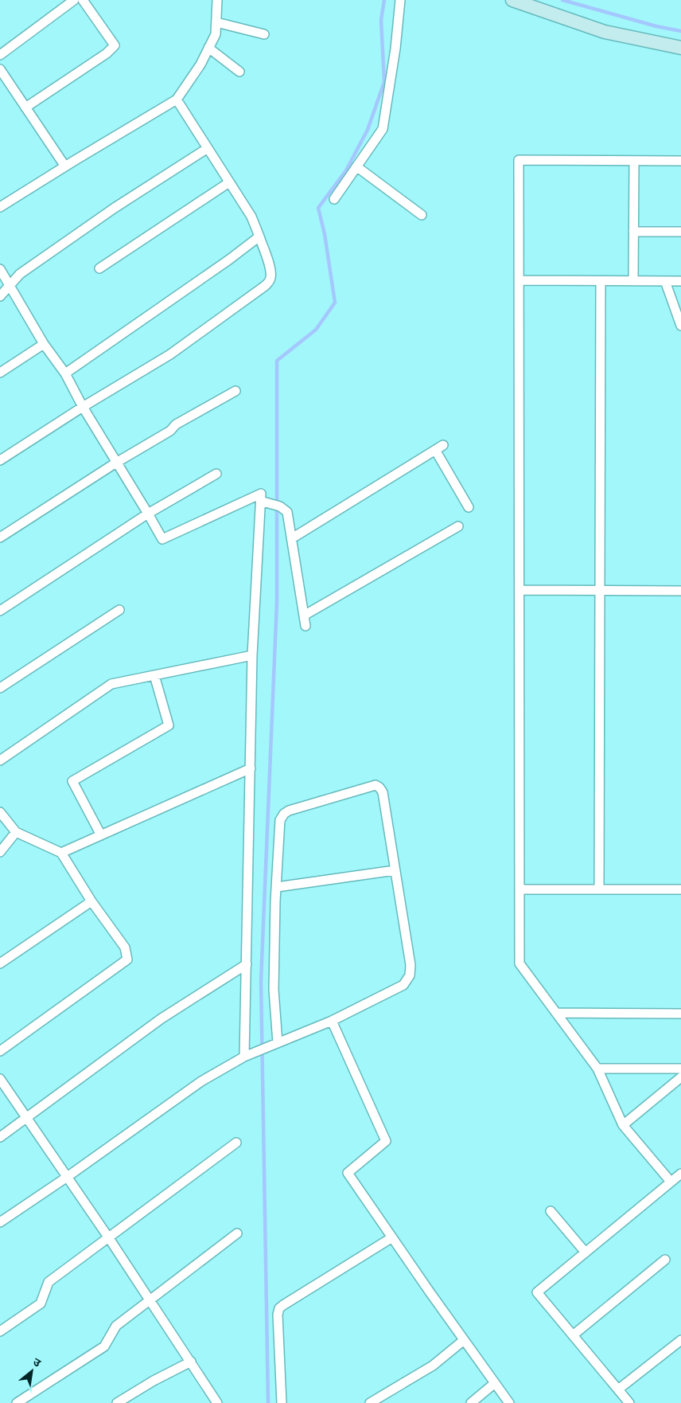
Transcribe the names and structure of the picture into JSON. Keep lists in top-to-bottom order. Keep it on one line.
{"north":"top right"}
